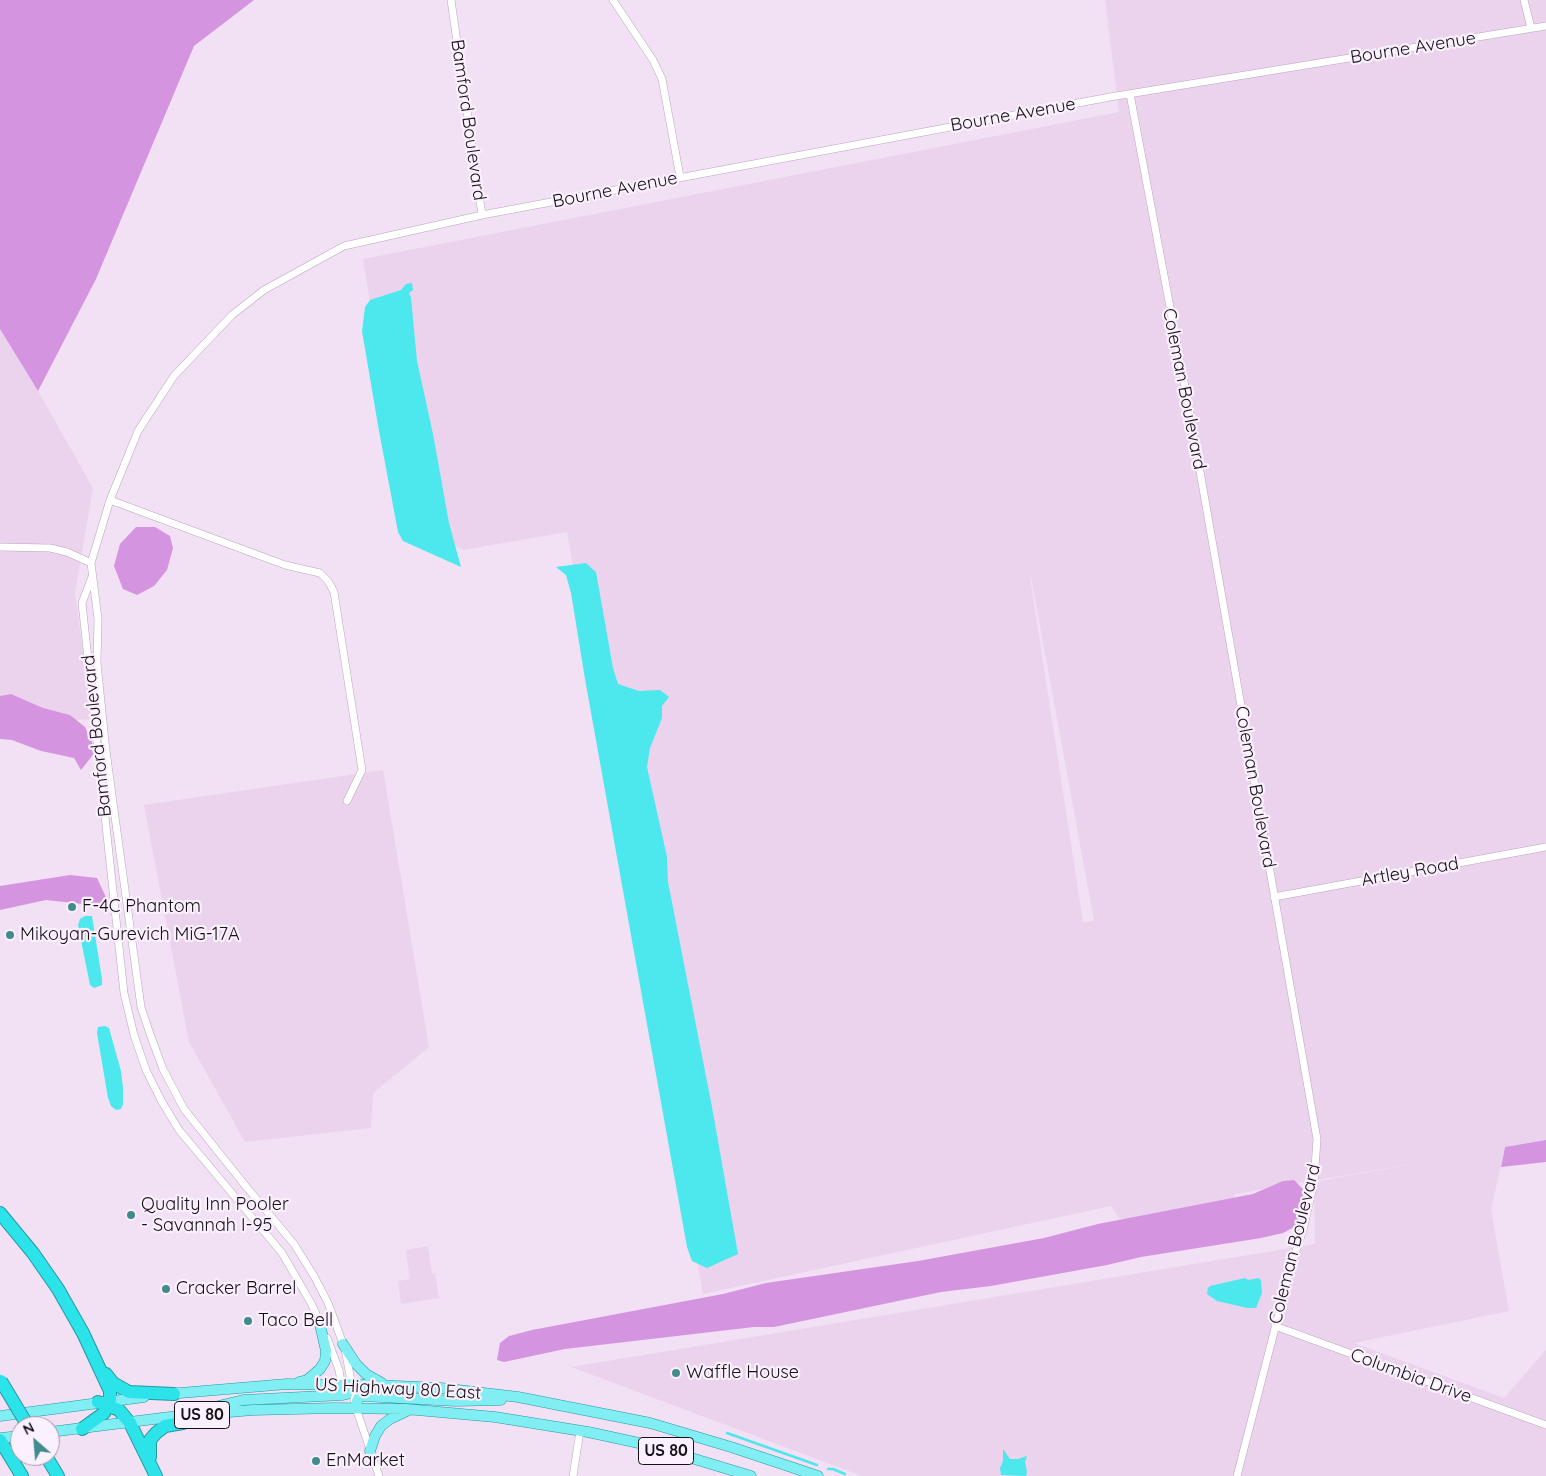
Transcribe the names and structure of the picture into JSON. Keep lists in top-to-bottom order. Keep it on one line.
{"streets":{"main road":["US Highway 80 East","US 80"],"street":["Bourne Avenue","Bamford Boulevard","Coleman Boulevard","Artley Road","Columbia Drive"]},"crossings":[["Bourne Avenue","Bamford Boulevard"],["Bourne Avenue","Coleman Boulevard"],["Coleman Boulevard","Artley Road"],["Coleman Boulevard","Columbia Drive"]],"places":["F-4C Phantom","Mikoyan-Gurevich MiG-17A","Quality Inn Pooler - Savannah I-95","Cracker Barrel","Taco Bell","Waffle House","EnMarket"],"north":"top left"}
